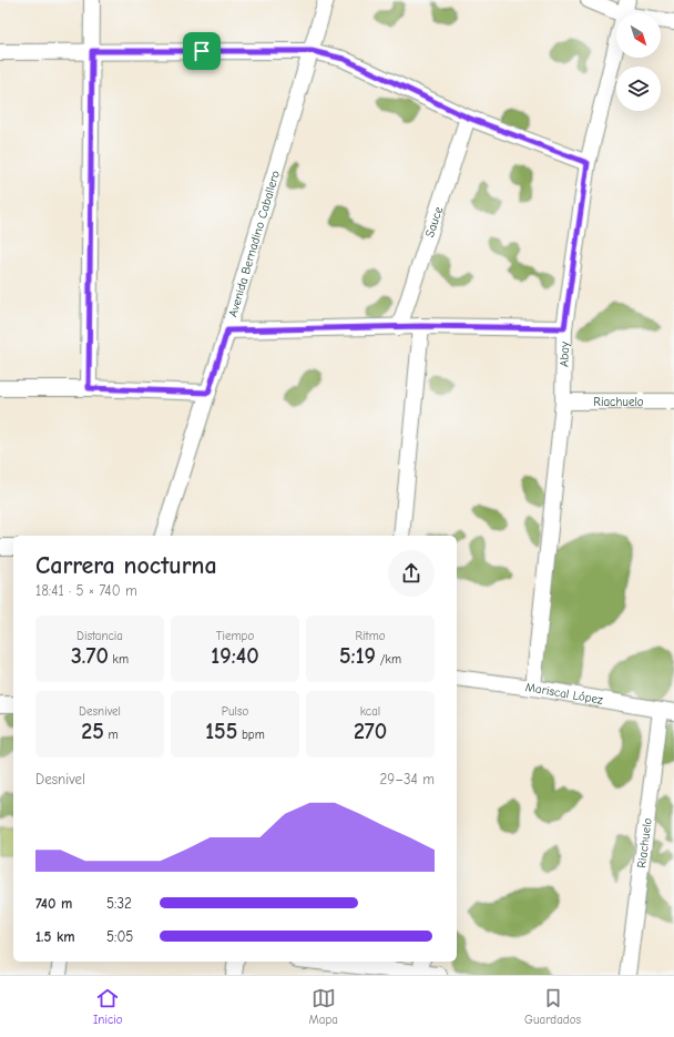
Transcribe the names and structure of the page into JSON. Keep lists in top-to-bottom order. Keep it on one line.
{"streets":{"street":["Sauce","Avenida Bernadino Caballero","Abay","Riachuelo","Mariscal López"]},"crossings":[["Abay","Riachuelo"],["Abay","Mariscal López"],["Riachuelo","Mariscal López"]],"north":"bottom right","page":{"heading":["Carrera nocturna","18:41 · 5 × 740 m"],"stats":[["Distancia","3.70 km"],["Tiempo","19:40"],["Ritmo","5:19 /km"],["Desnivel","25 m"],["Pulso","155 bpm"],["kcal","270"]],"chart":["Desnivel","29–34 m"],"list":[{"name":"740 m","note":"5:32"},{"name":"1.5 km","note":"5:05"}],"tabs":["Inicio","Mapa","Guardados"]}}
